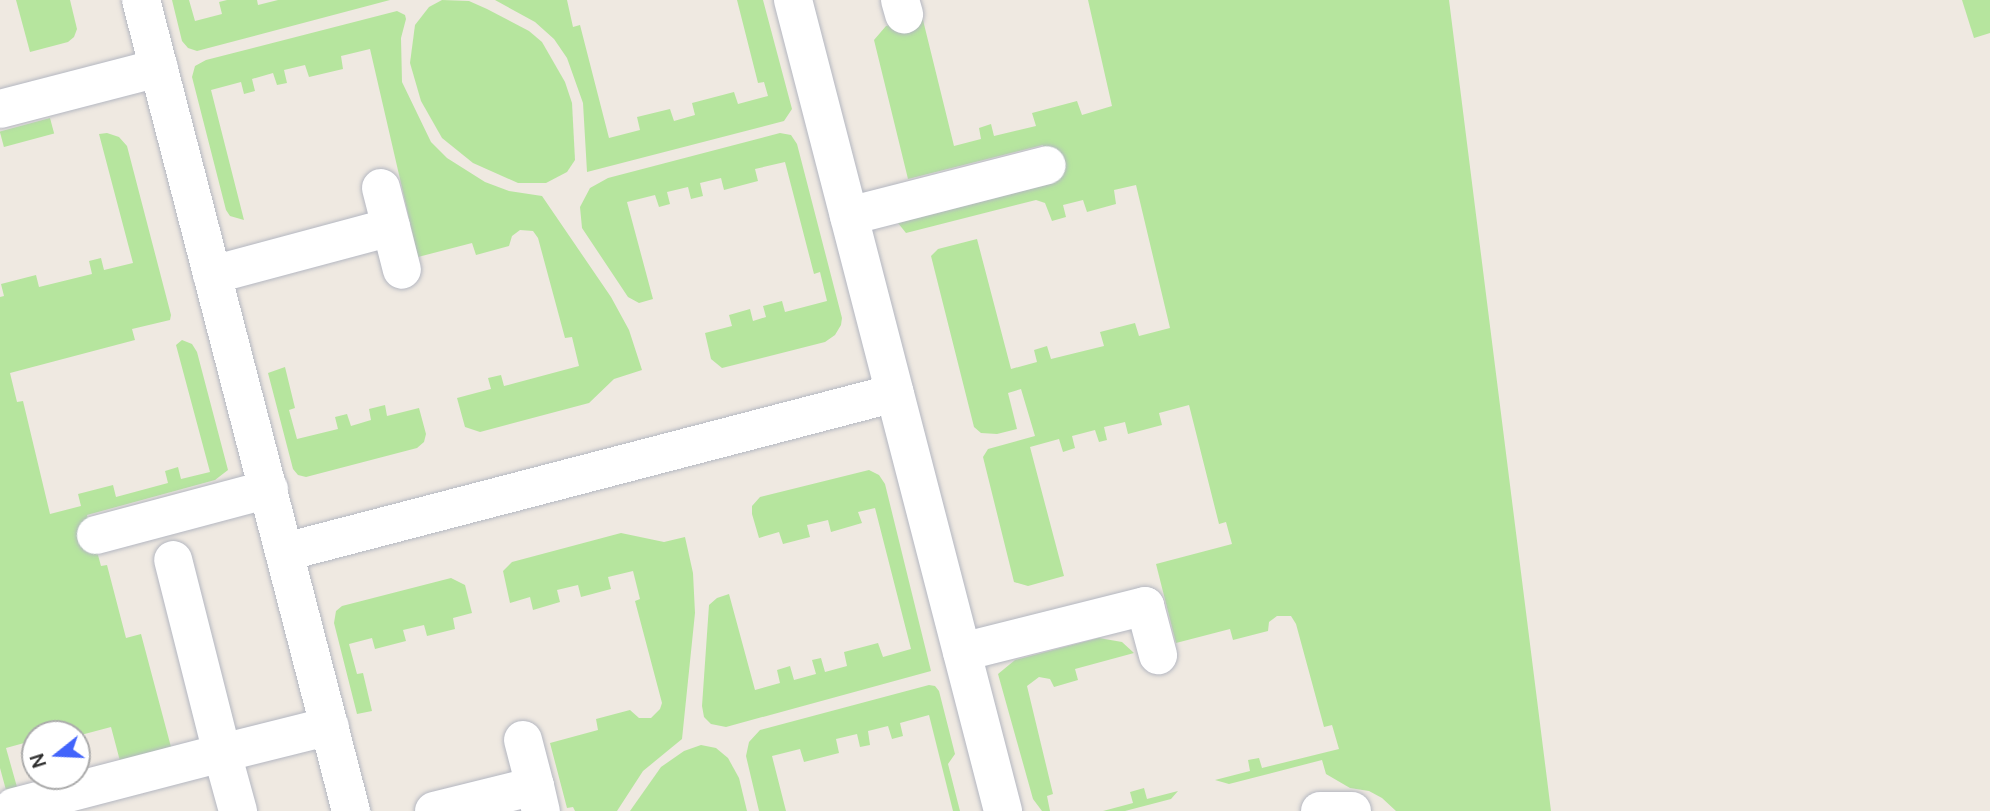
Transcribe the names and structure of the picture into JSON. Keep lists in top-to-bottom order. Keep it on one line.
{"north":"left"}
